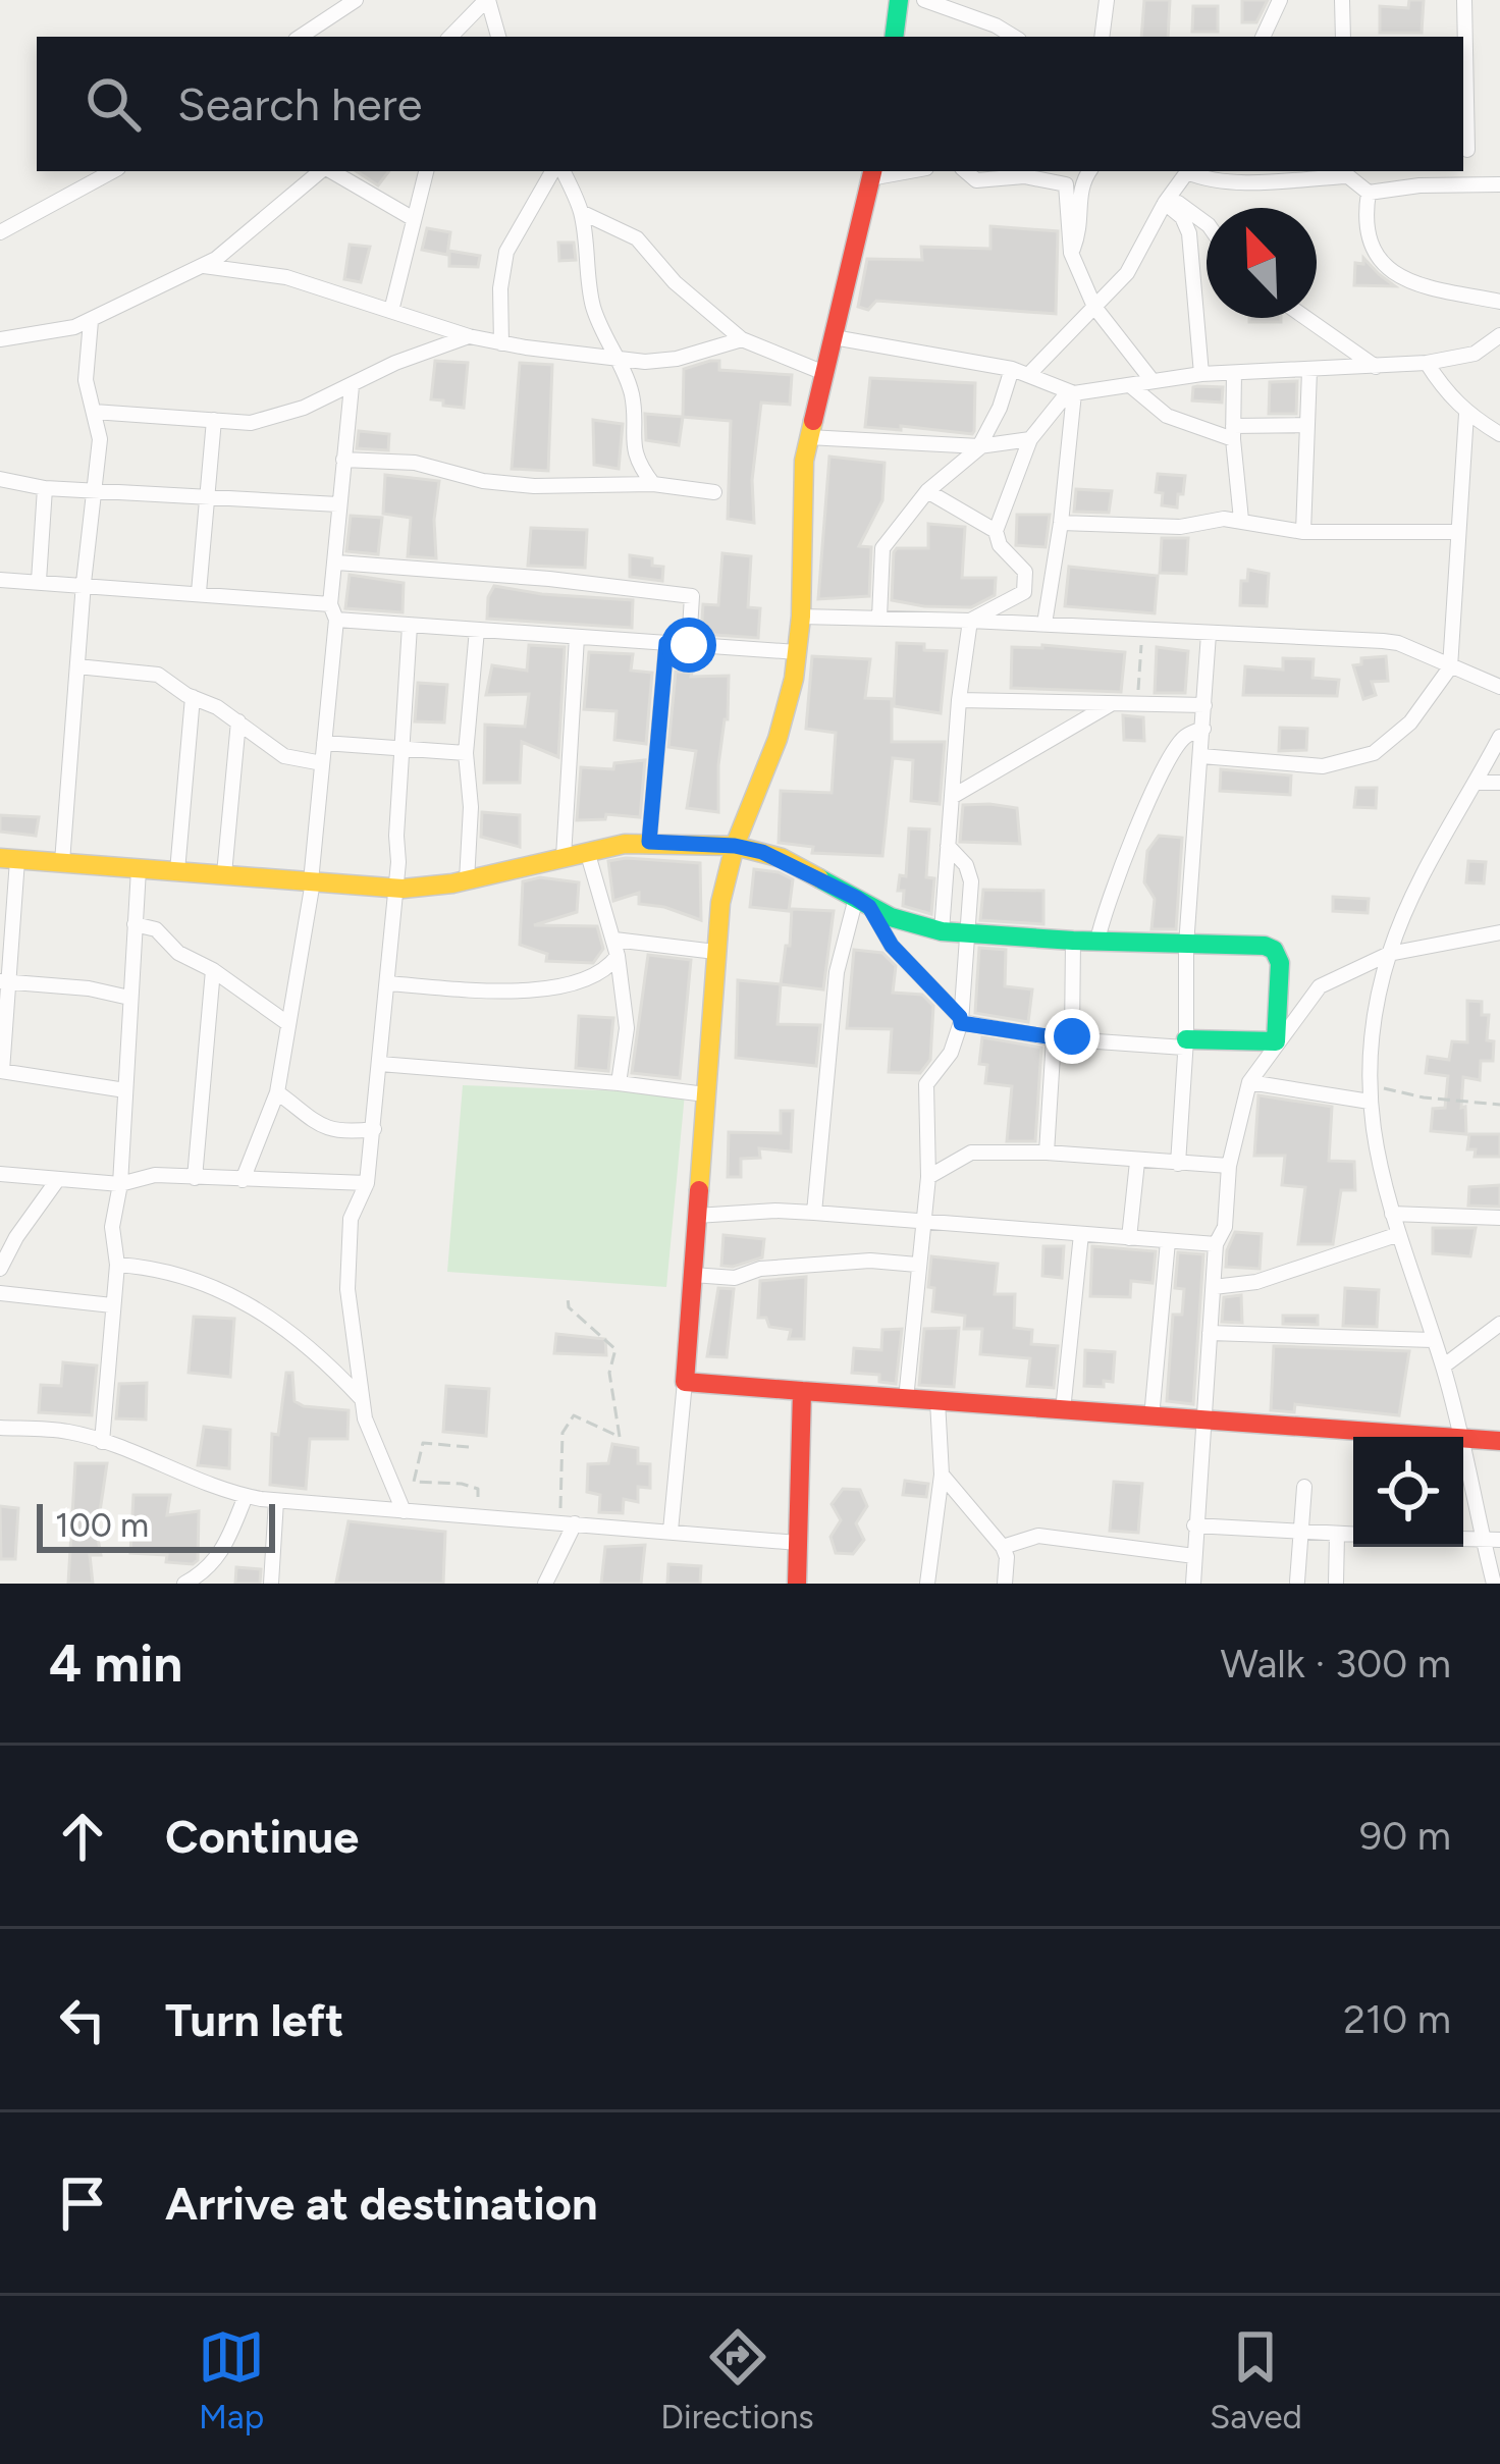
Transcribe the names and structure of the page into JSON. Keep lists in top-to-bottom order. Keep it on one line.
{"scale_bar":"100 m","north":"top left","page":{"search":"Search here","scale":"100 m","heading":["4 min","Walk · 300 m"],"list":[["Continue","90 m"],["Turn left","210 m"],"Arrive at destination"],"nav":["Map","Directions","Saved"]}}
